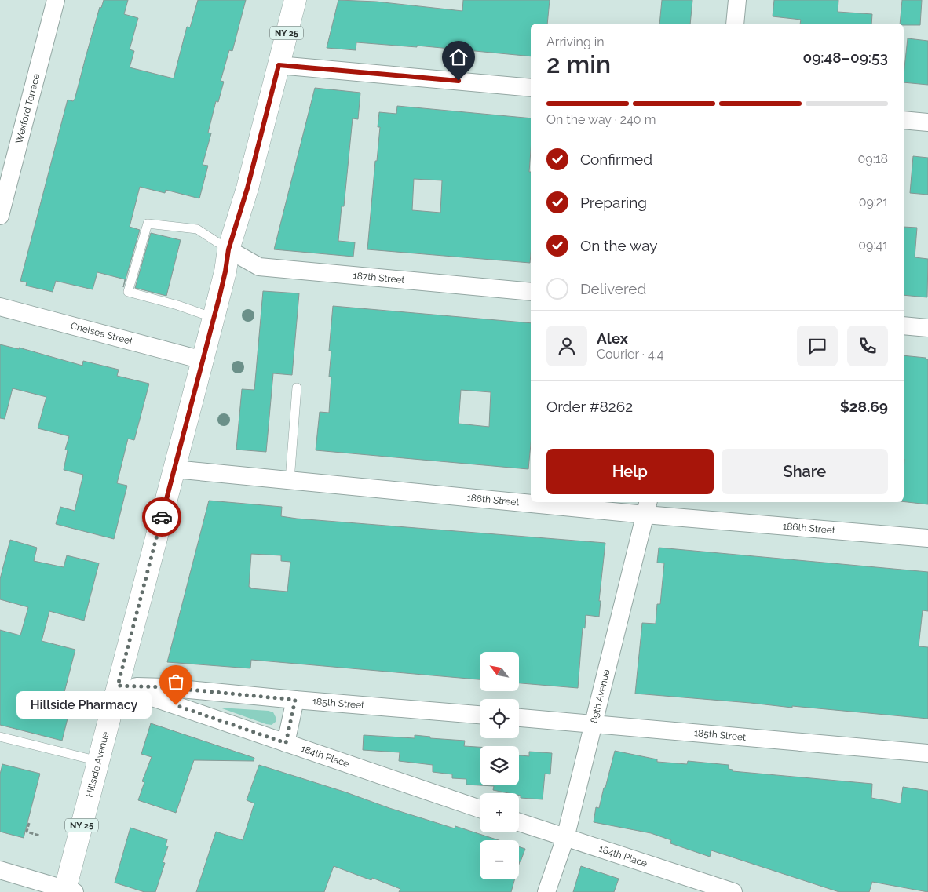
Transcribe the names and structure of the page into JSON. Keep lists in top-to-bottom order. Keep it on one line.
{"streets":{"main road":["NY 25","Hillside Avenue"],"street":["Wexford Terrace","187th Street","Chelsea Street","186th Street","89th Avenue","185th Street","184th Place"]},"crossings":[["187th Street","Hillside Avenue"],["Chelsea Street","Hillside Avenue"],["186th Street","89th Avenue"],["186th Street","Hillside Avenue"],["89th Avenue","185th Street"],["89th Avenue","184th Place"],["185th Street","184th Place"],["185th Street","Hillside Avenue"],["184th Place","Hillside Avenue"]],"places":["Hillside Pharmacy"],"north":"top left","page":{"heading":["2 min","Arriving in","09:48–09:53"],"panel":["Alex","Courier · 4.4","Order #8262","$28.69"],"bar":"On the way · 240 m","list":[["Confirmed","09:18"],["Preparing","09:21"],["On the way","09:41"],"Delivered"],"buttons":["Help","Share"],"map_buttons":["+","−"],"bubble":"Hillside Pharmacy"}}
